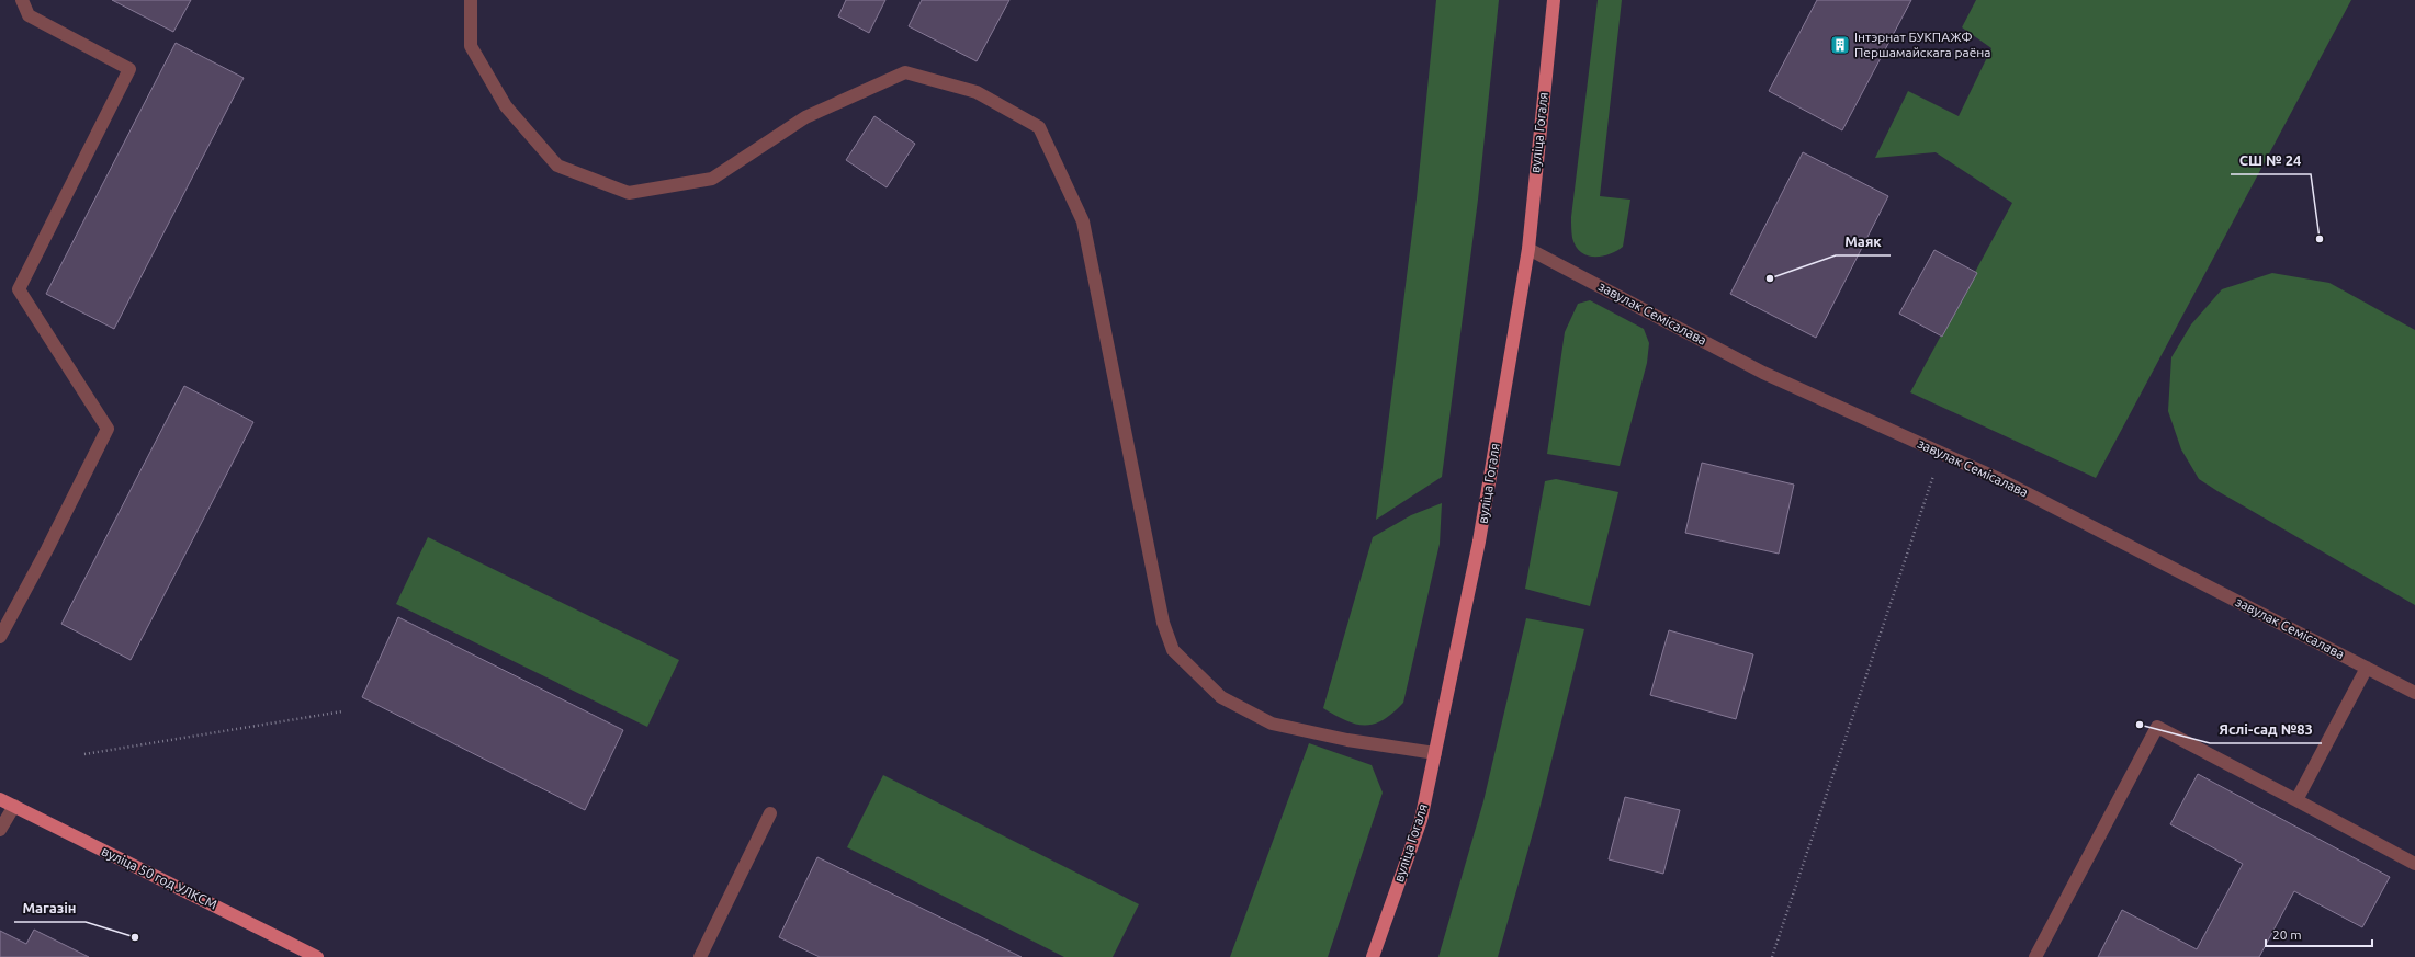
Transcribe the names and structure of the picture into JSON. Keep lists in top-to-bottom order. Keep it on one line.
{"streets":{"main road":["вуліца Гогаля","вуліца 50 год УЛКСМ"],"street":["завулак Семісалава"]},"crossings":[["вуліца Гогаля","завулак Семісалава"]],"places":{"building":["Інтэрнат БУКПАЖФ Першамайскага раёна"],"other":["СШ № 24","Маяк","Яслі-сад №83","Магазін"]},"scale_bar":"20 m"}
